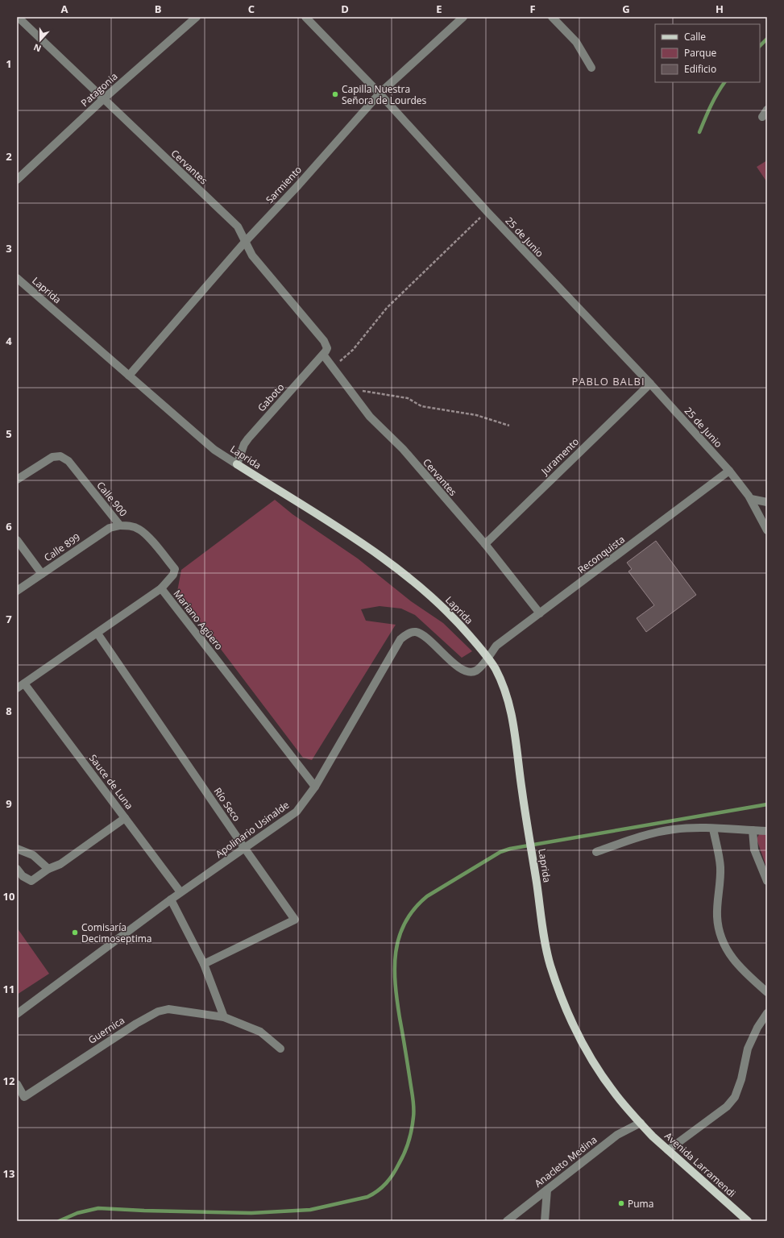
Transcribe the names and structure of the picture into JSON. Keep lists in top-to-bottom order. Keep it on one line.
{"streets":{"main road":["Laprida","Avenida Larramendi"],"street":["Patagonia","Cervantes","Sarmiento","25 de Junio","Gaboto","Juramento","Calle 900","Calle 899","Reconquista","Mariano Agüero","Sauce de Luna","Río Seco","Apolinario Usinalde","Guernica","Anacleto Medina"]},"crossings":[["Patagonia","Cervantes"],["Cervantes","Sarmiento"],["Cervantes","Gaboto"],["Cervantes","Juramento"],["Cervantes","Reconquista"],["Sarmiento","25 de Junio"],["Sarmiento","Laprida"],["25 de Junio","Juramento"],["25 de Junio","Reconquista"],["Laprida","Gaboto"],["Laprida","Reconquista"],["Laprida","Apolinario Usinalde"],["Laprida","Anacleto Medina"],["Laprida","Avenida Larramendi"],["Calle 900","Calle 899"],["Calle 900","Mariano Agüero"],["Reconquista","Apolinario Usinalde"],["Mariano Agüero","Sauce de Luna"],["Mariano Agüero","Río Seco"],["Mariano Agüero","Apolinario Usinalde"],["Sauce de Luna","Apolinario Usinalde"],["Río Seco","Apolinario Usinalde"],["Anacleto Medina","Avenida Larramendi"]],"districts":["PABLO BALBI"],"places":["Capilla Nuestra Señora de Lourdes","Comisaría Decimoseptima","Puma"],"legend":["Calle","Parque","Edificio"],"north":"bottom","grid":{"columns":["A","B","C","D","E","F","G","H"],"rows":["1","2","3","4","5","6","7","8","9","10","11","12","13"]}}
